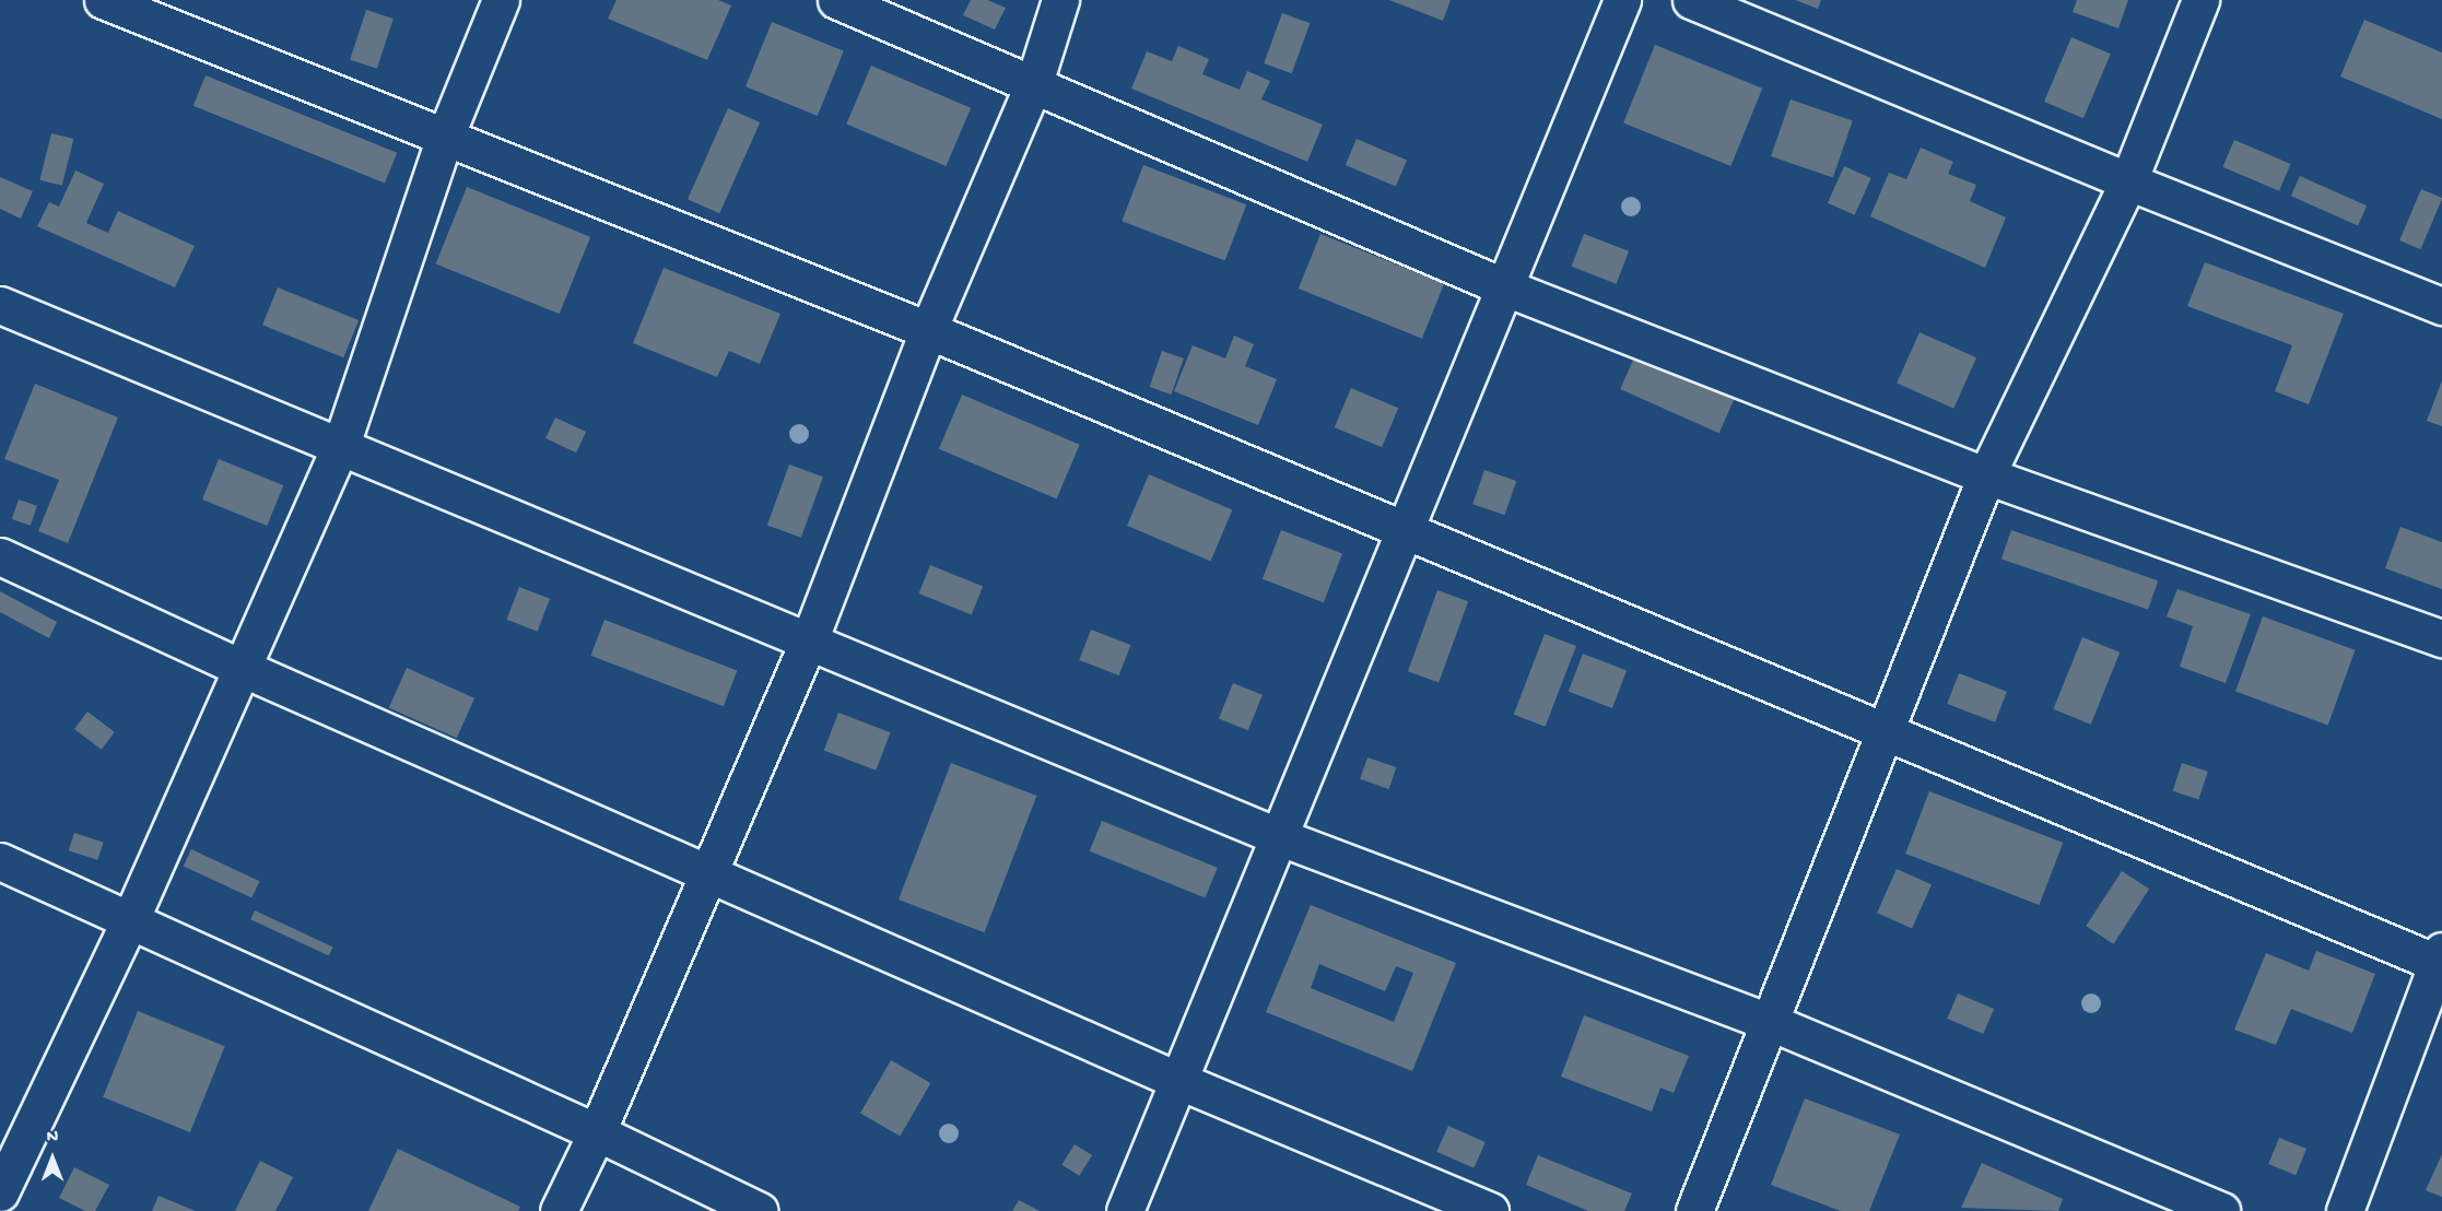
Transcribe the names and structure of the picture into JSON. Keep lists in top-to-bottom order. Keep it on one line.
{"north":"top"}
